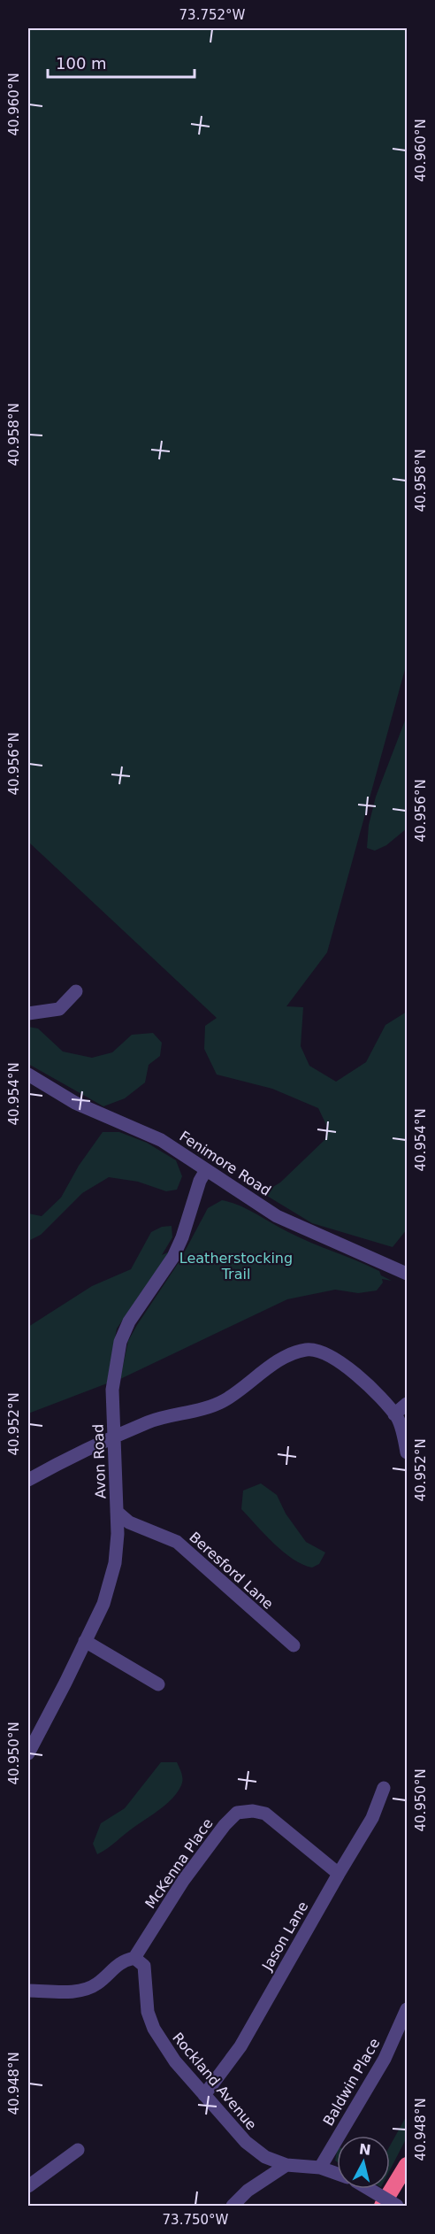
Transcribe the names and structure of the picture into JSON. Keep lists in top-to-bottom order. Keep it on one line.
{"streets":{"street":["Fenimore Road","Avon Road","Beresford Lane","McKenna Place","Jason Lane","Rockland Avenue","Baldwin Place"]},"crossings":[["Fenimore Road","Avon Road"],["Avon Road","Beresford Lane"],["McKenna Place","Jason Lane"],["McKenna Place","Rockland Avenue"],["Jason Lane","Rockland Avenue"],["Rockland Avenue","Baldwin Place"]],"parks":["Leatherstocking Trail"],"scale_bar":"100 m","north":"top","coordinates":["73.752°W","40.960°N","40.958°N","40.956°N","40.954°N","40.952°N","40.950°N","40.948°N","73.750°W"]}
